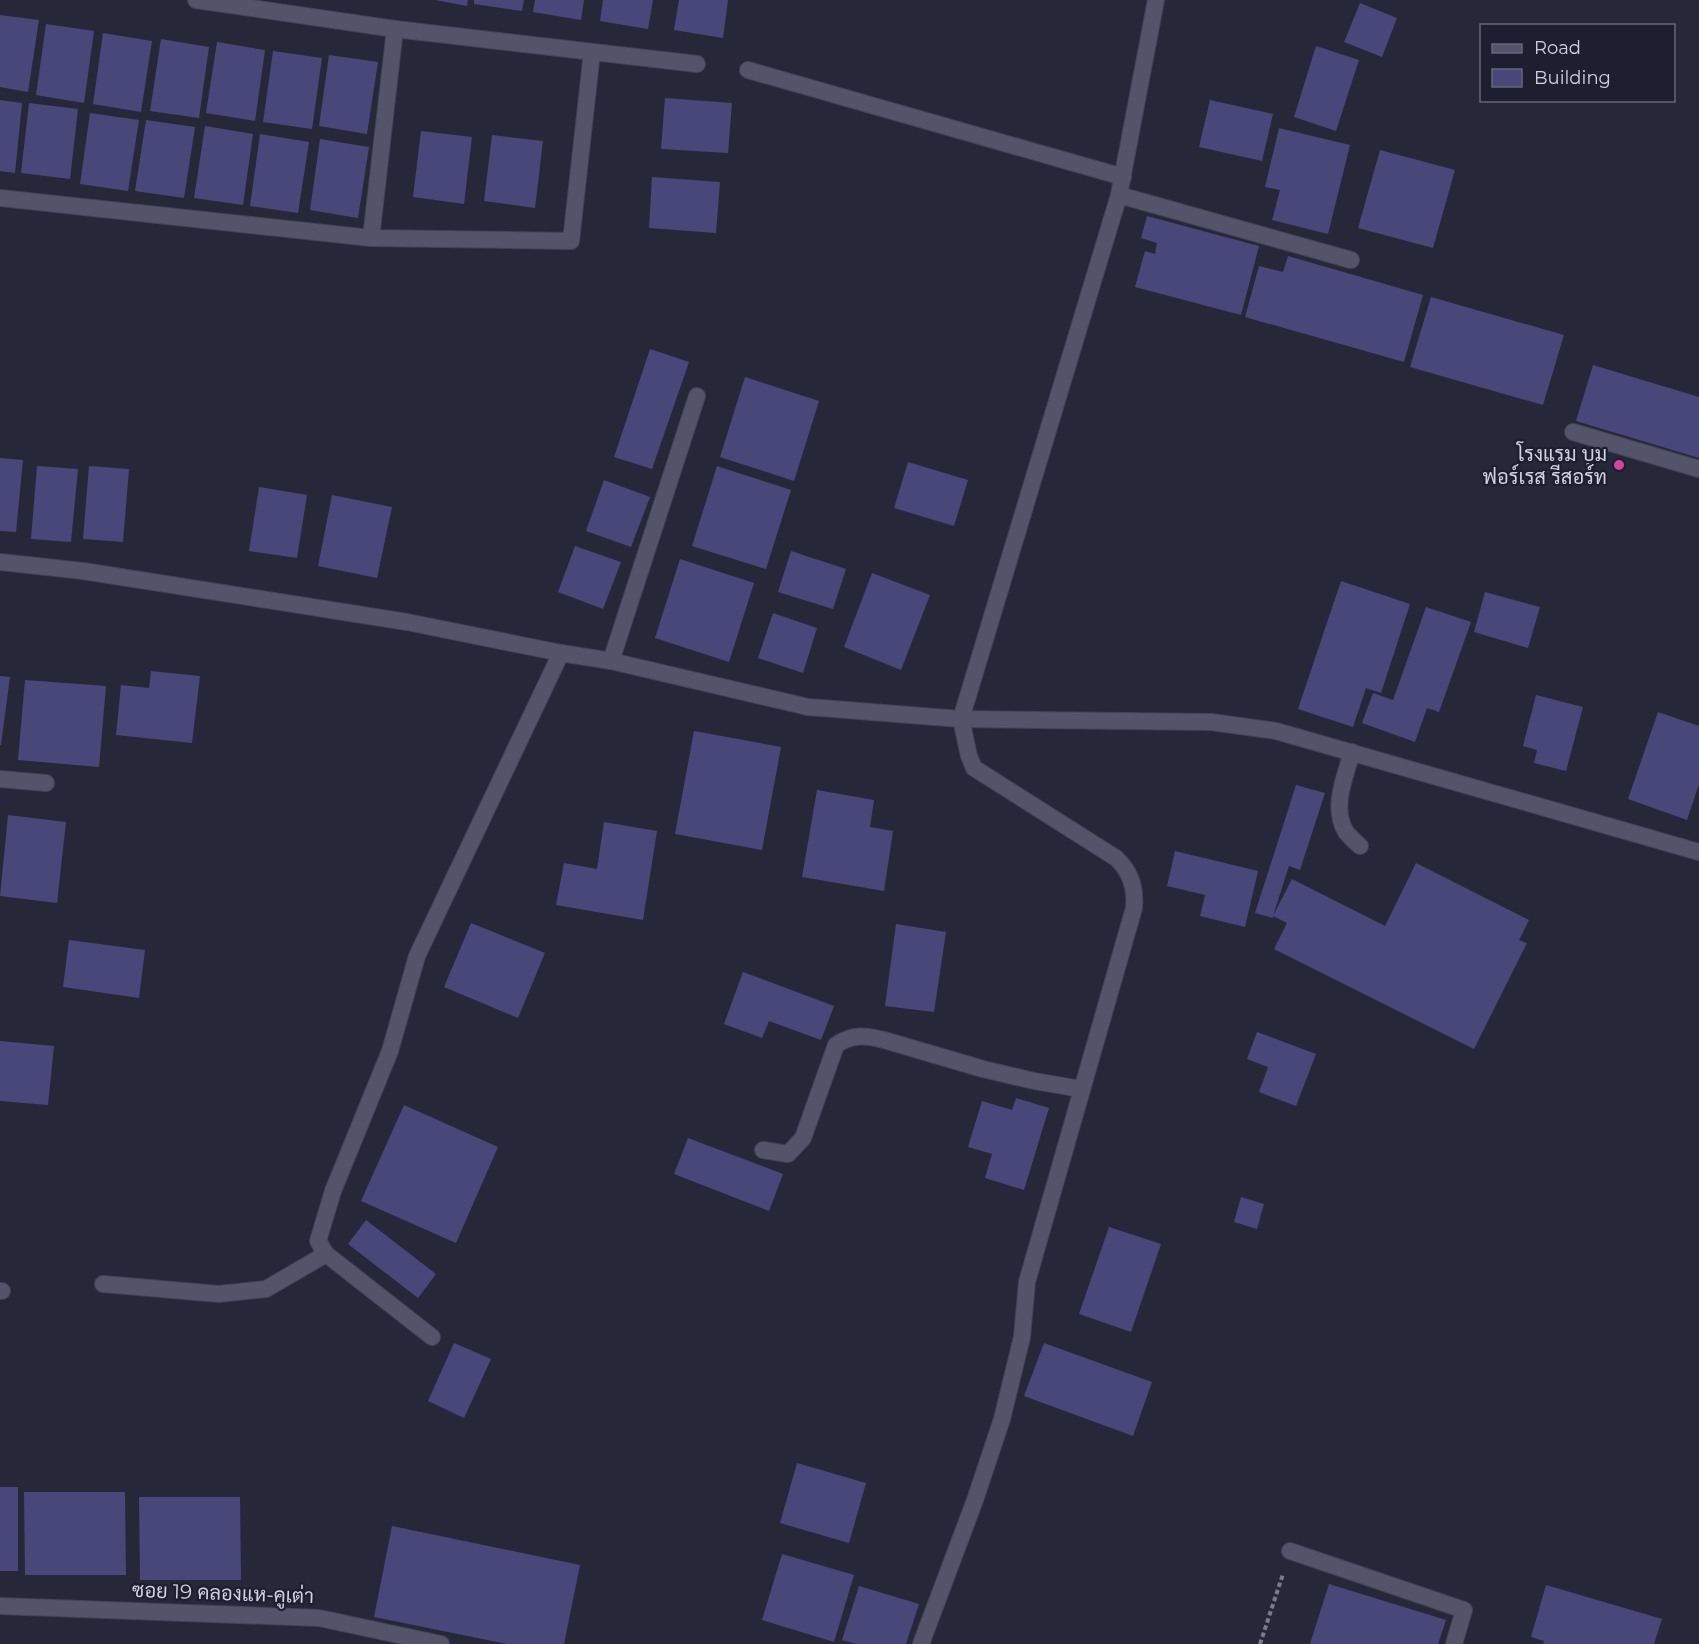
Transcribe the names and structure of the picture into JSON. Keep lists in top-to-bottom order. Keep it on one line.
{"streets":{"street":["ซอย 19 คลองแห-คูเต่า"]},"places":["โรงแรม บูม ฟอร์เรส รีสอร์ท"],"legend":["Road","Building"]}
